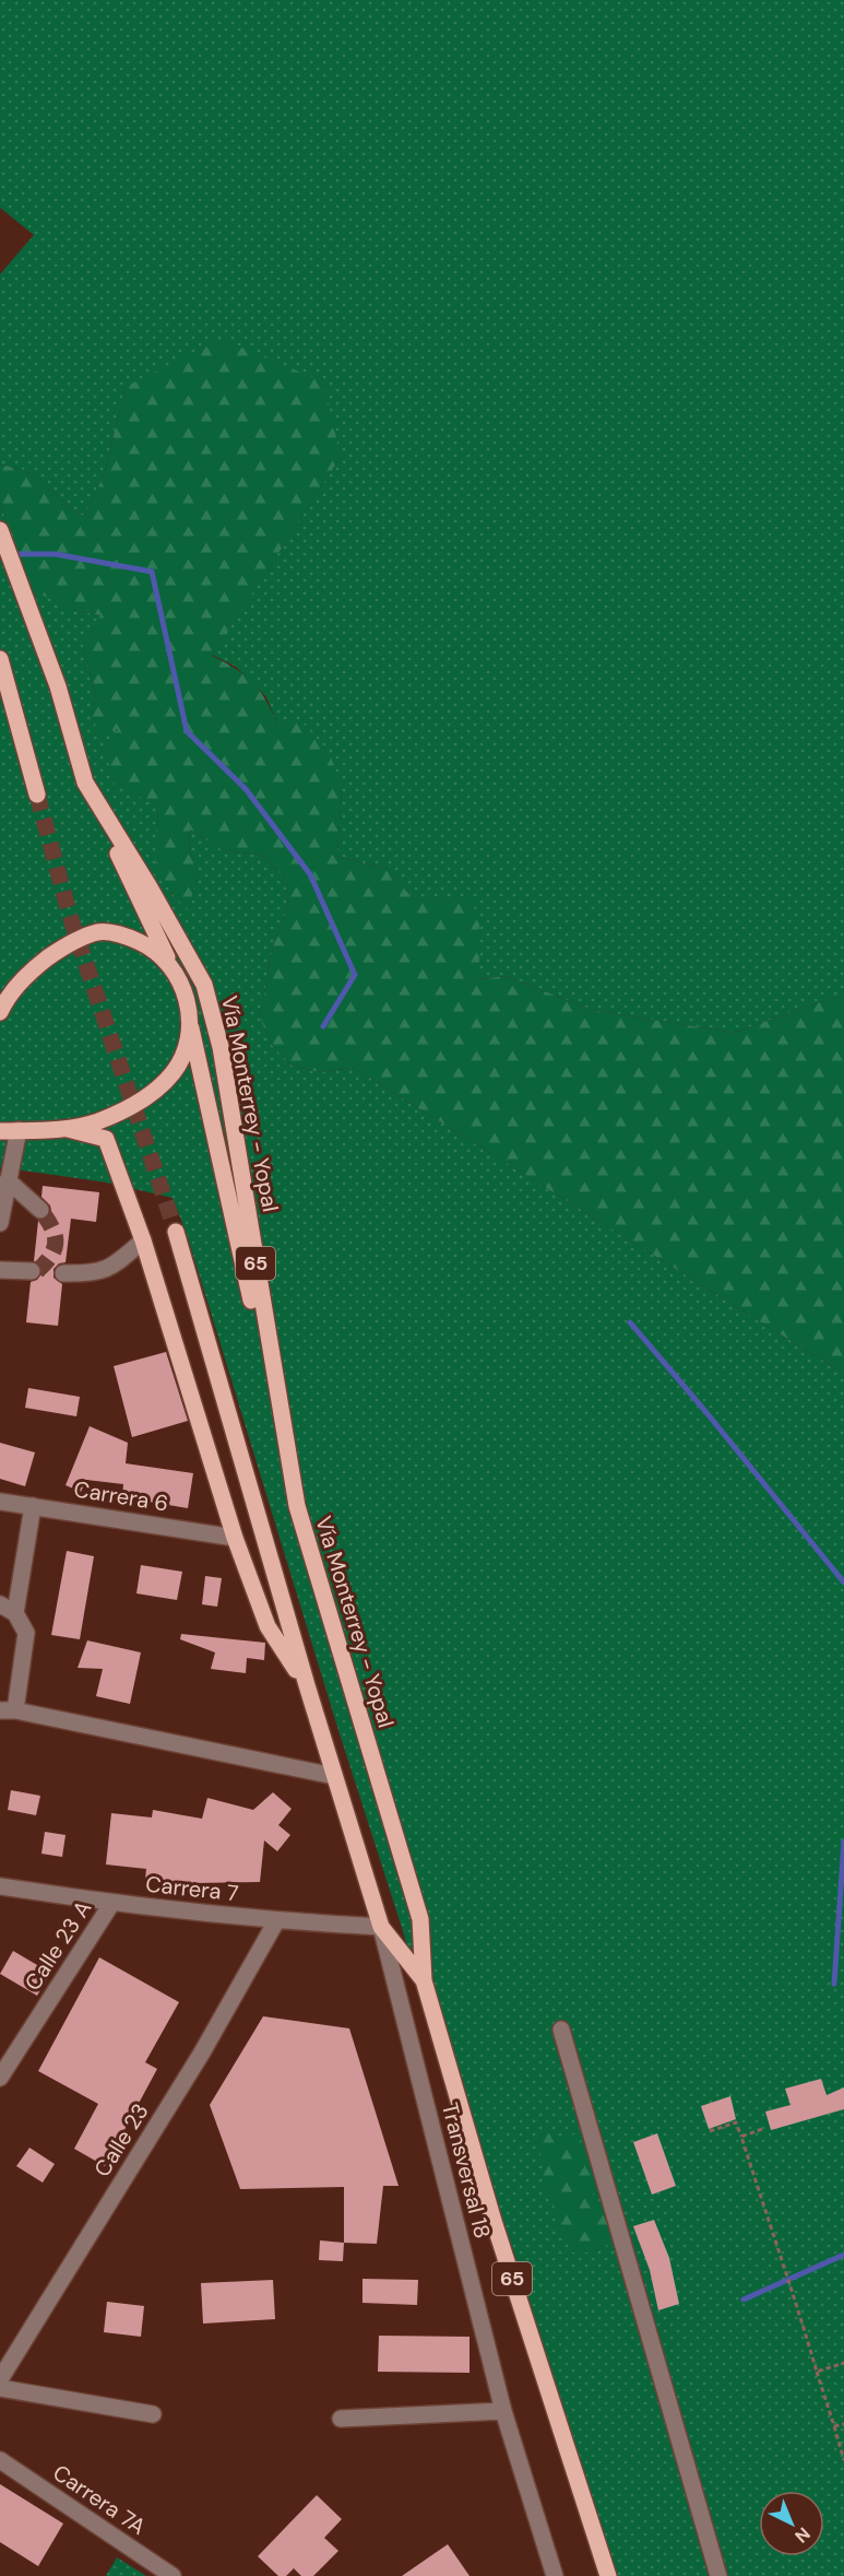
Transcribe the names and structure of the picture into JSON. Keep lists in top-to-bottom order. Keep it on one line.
{"streets":{"main road":["Vía Monterrey - Yopal","65"],"street":["Carrera 6","Carrera 7","Calle 23 A","Calle 23","Transversal 18","Carrera 7A"]},"crossings":[["Vía Monterrey - Yopal","65"],["65","Carrera 7"],["65","Transversal 18"],["Carrera 7","Calle 23 A"],["Carrera 7","Calle 23"],["Carrera 7","Transversal 18"]],"north":"bottom right"}
